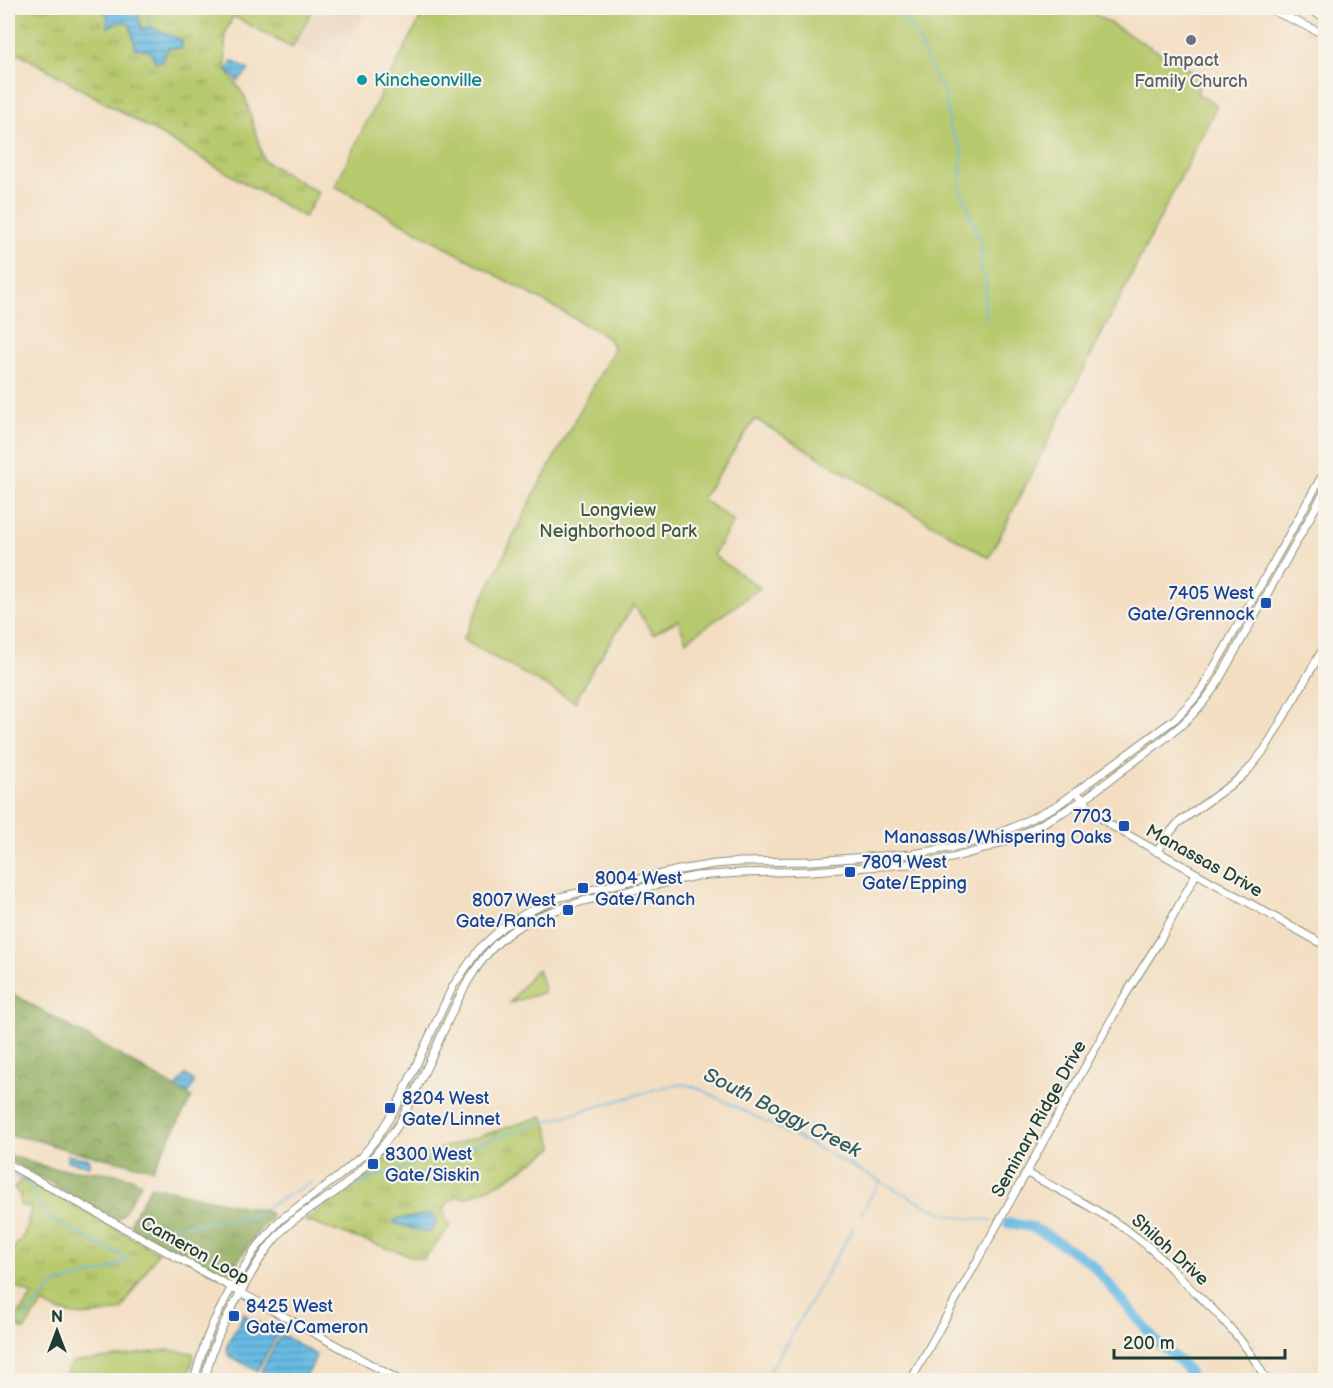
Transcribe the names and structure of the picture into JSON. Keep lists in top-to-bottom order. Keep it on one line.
{"streets":{"main road":["Manassas Drive","Seminary Ridge Drive","Shiloh Drive","Cameron Loop"]},"crossings":[["Manassas Drive","Seminary Ridge Drive"],["Seminary Ridge Drive","Shiloh Drive"]],"water":["South Boggy Creek"],"parks":["Longview Neighborhood Park"],"places":{"other":["Impact Family Church","Kincheonville"],"transit":["7405 West Gate/Grennock","7703 Manassas/Whispering Oaks","7809 West Gate/Epping","8004 West Gate/Ranch","8007 West Gate/Ranch","8204 West Gate/Linnet","8300 West Gate/Siskin","8425 West Gate/Cameron"]},"scale_bar":"200 m","north":"top"}
